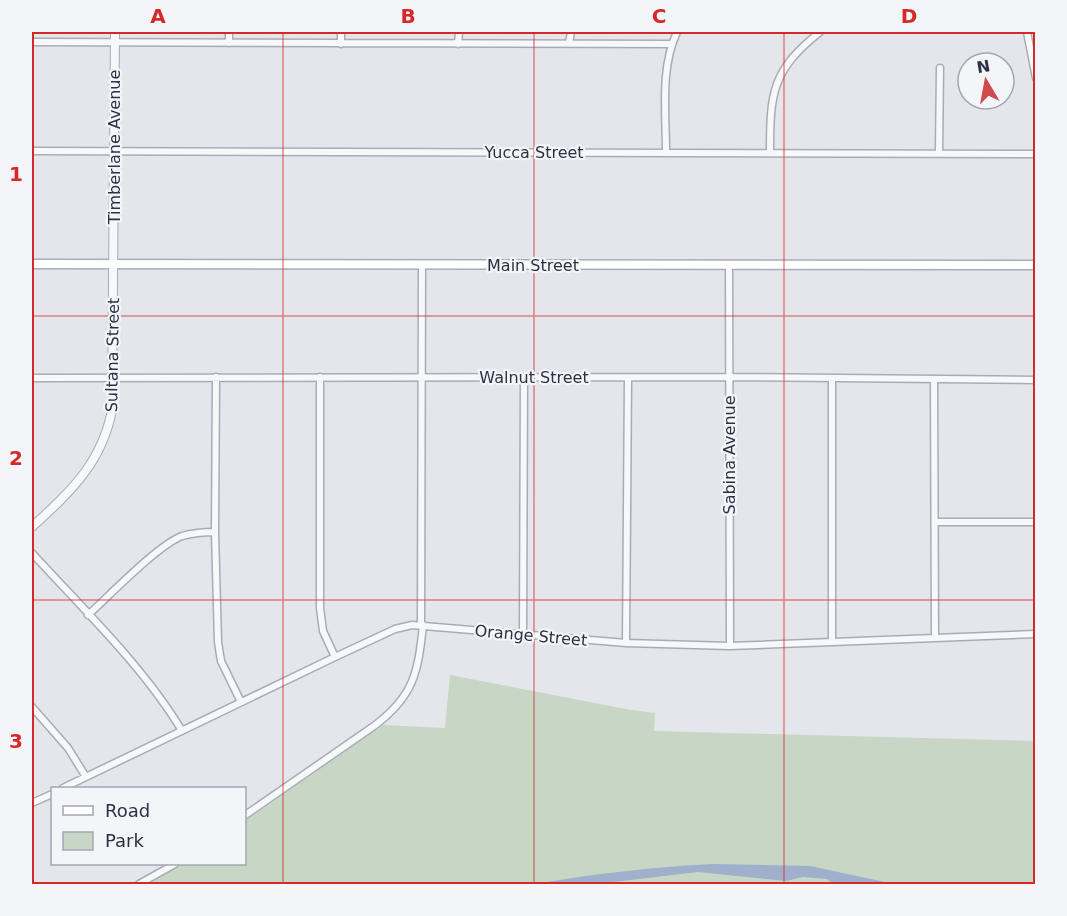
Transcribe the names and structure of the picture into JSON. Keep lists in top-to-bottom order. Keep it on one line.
{"streets":{"main road":["Main Street"],"street":["Timberlane Avenue","Yucca Street","Sultana Street","Walnut Street","Sabina Avenue","Orange Street"]},"crossings":[["Timberlane Avenue","Yucca Street"],["Timberlane Avenue","Main Street"],["Timberlane Avenue","Sultana Street"],["Main Street","Sultana Street"],["Main Street","Sabina Avenue"],["Sultana Street","Walnut Street"],["Walnut Street","Sabina Avenue"],["Sabina Avenue","Orange Street"]],"legend":["Road","Park"],"north":"top","grid":{"columns":["A","B","C","D"],"rows":["1","2","3"]}}
